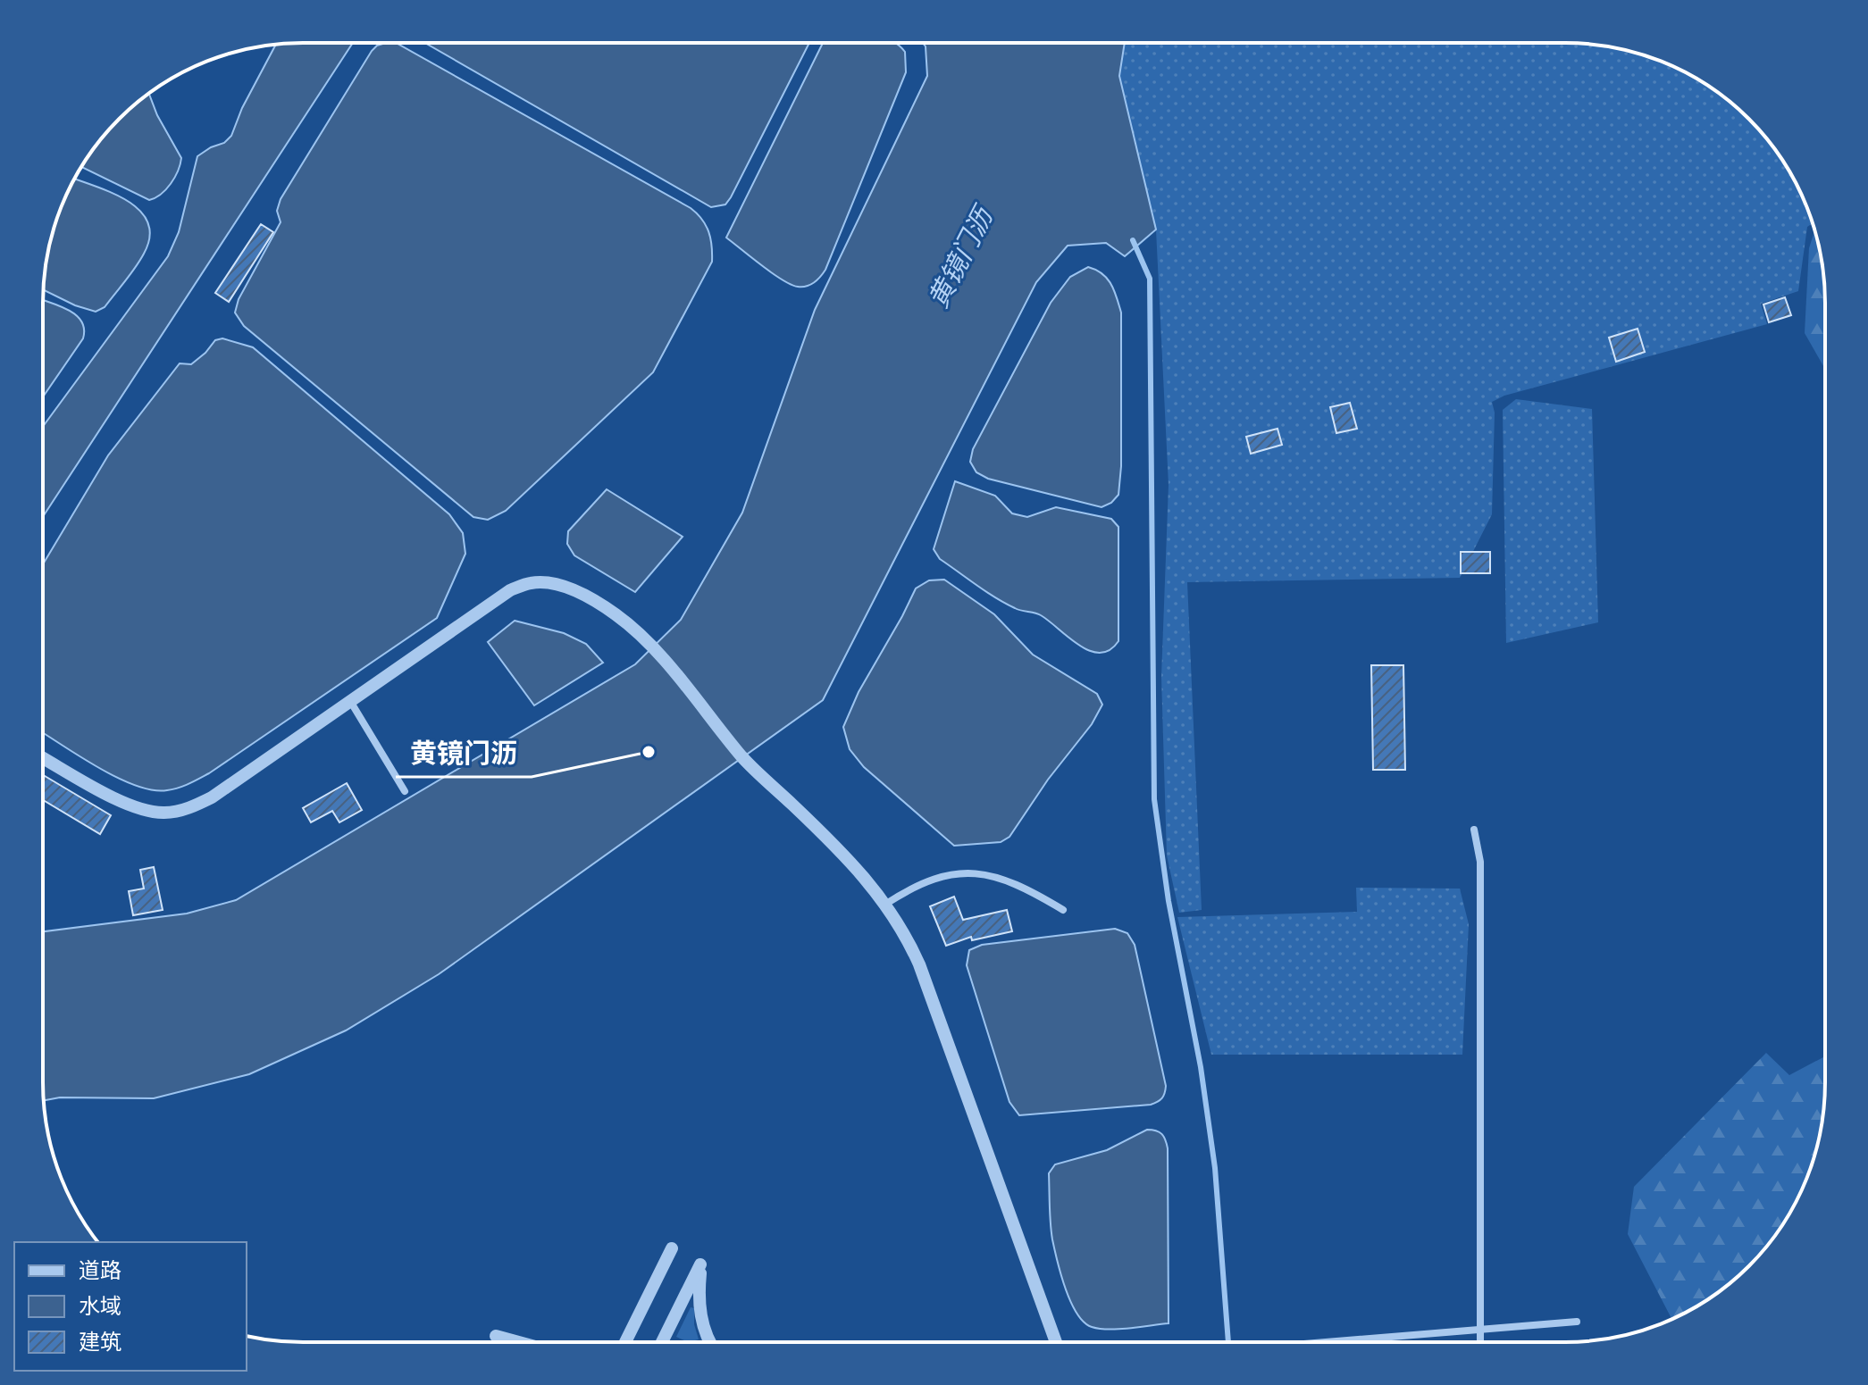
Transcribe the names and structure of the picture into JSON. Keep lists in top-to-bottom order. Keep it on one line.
{"water":["黄镜门沥"],"places":["黄镜门沥"],"legend":["道路","水域","建筑"]}
